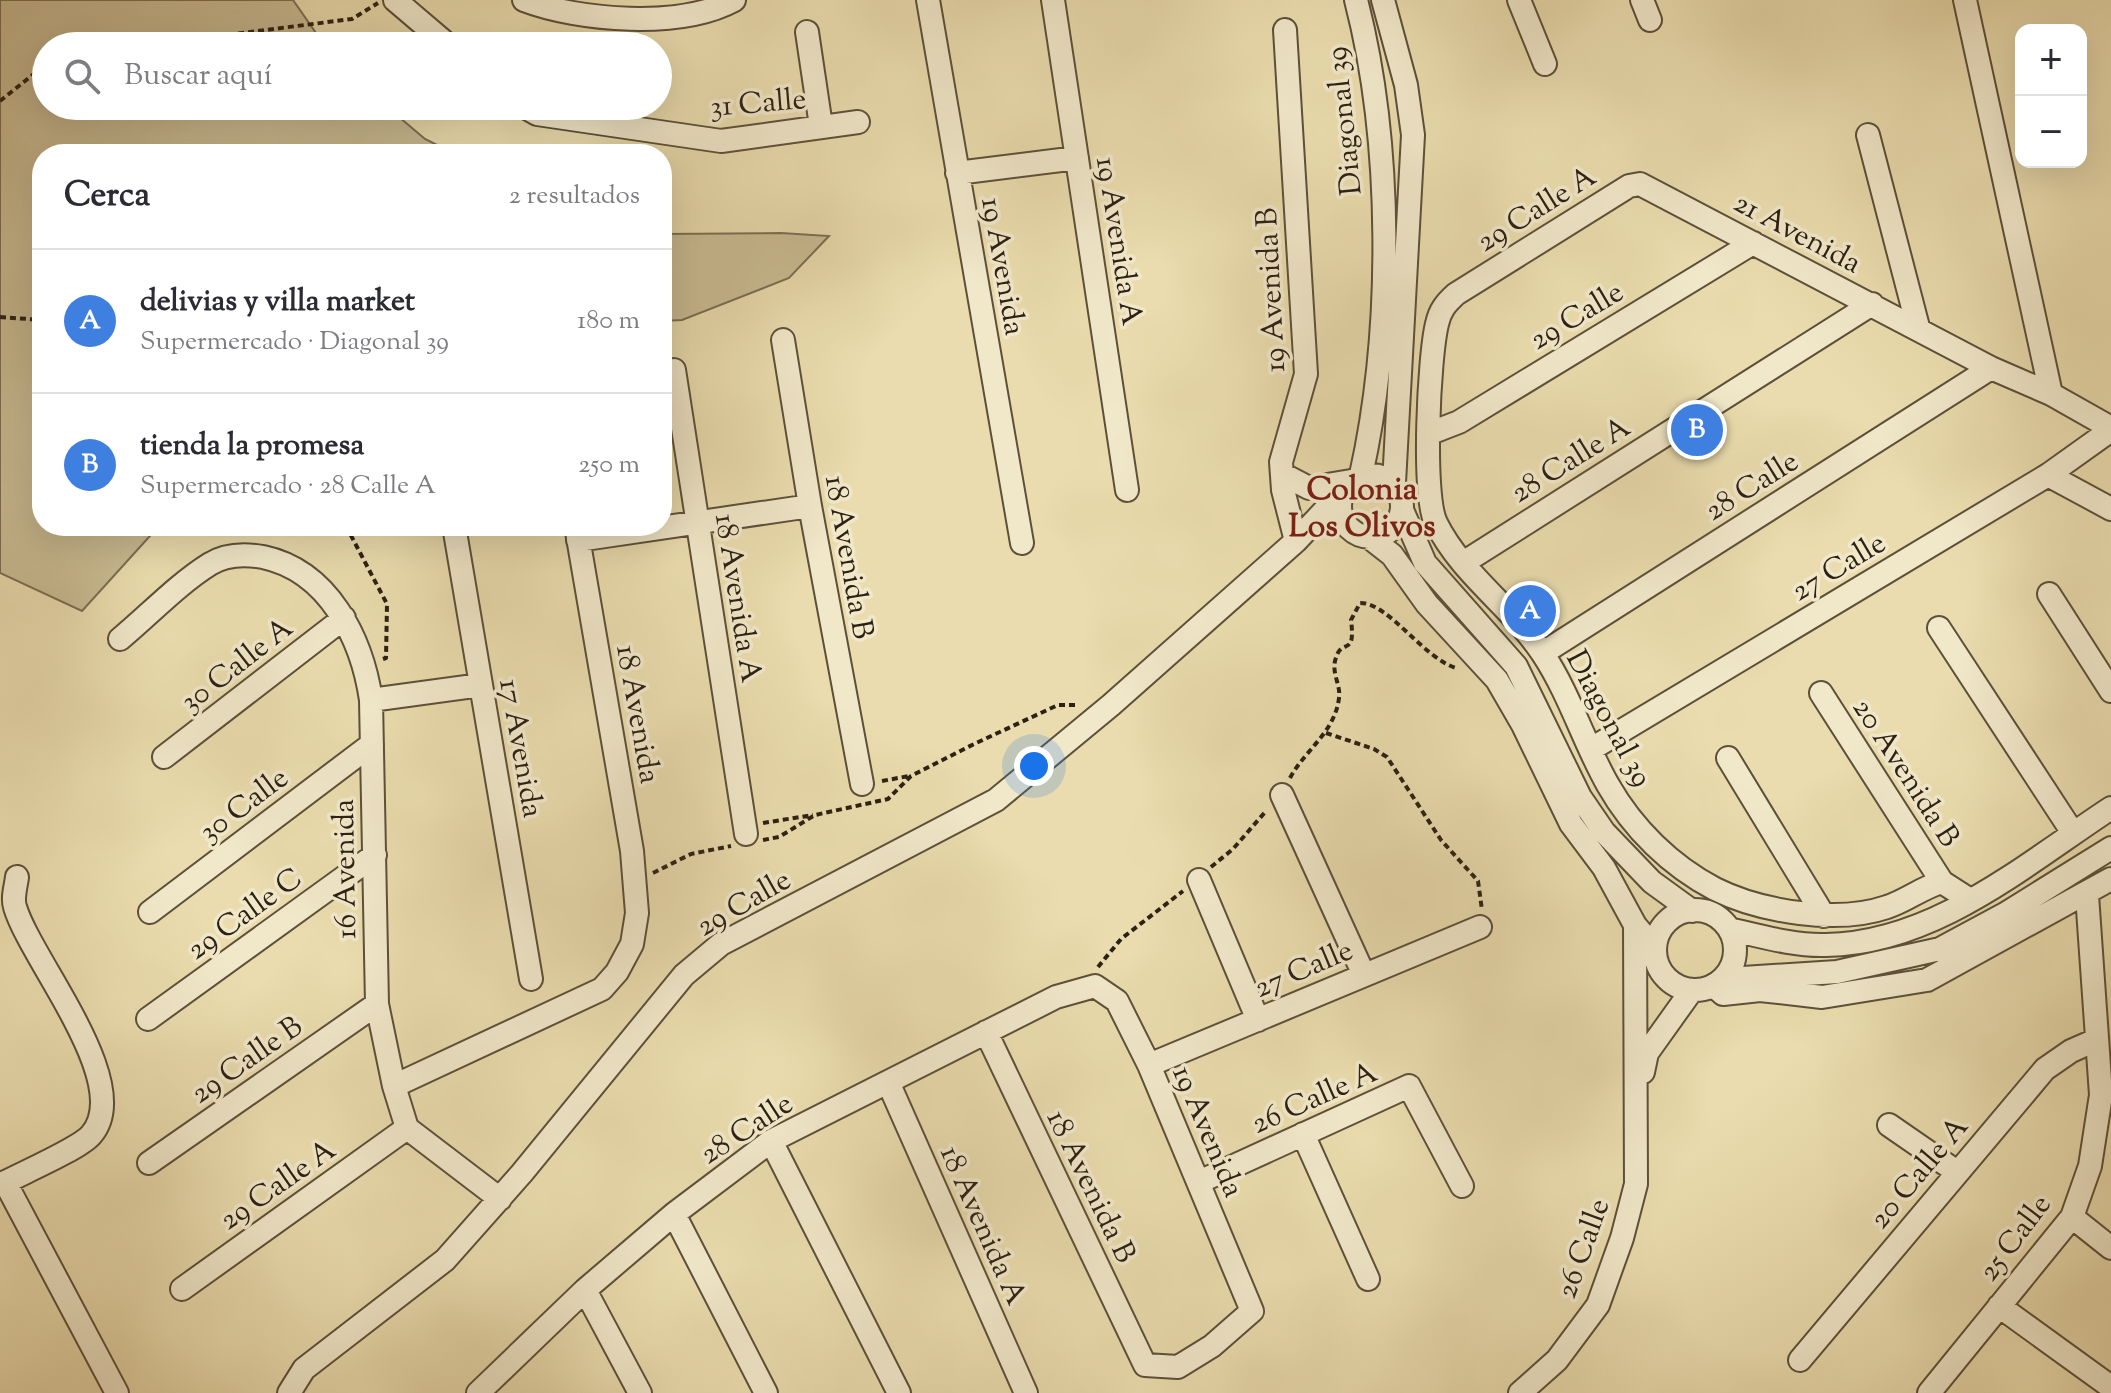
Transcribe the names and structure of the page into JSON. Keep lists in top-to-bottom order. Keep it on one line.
{"streets":{"street":["31 Calle","Diagonal 39","29 Calle A","21 Avenida","19 Avenida A","19 Avenida","19 Avenida B","29 Calle","28 Calle A","28 Calle","18 Avenida B","27 Calle","18 Avenida A","30 Calle A","18 Avenida","17 Avenida","20 Avenida B","30 Calle","16 Avenida","29 Calle C","29 Calle B","26 Calle A","20 Calle A","25 Calle","26 Calle"]},"crossings":[["Diagonal 39","29 Calle A"],["Diagonal 39","29 Calle"],["Diagonal 39","28 Calle A"],["Diagonal 39","28 Calle"],["Diagonal 39","27 Calle"],["Diagonal 39","20 Avenida B"],["Diagonal 39","26 Calle"],["29 Calle A","21 Avenida"],["29 Calle A","16 Avenida"],["21 Avenida","29 Calle"],["21 Avenida","28 Calle A"],["21 Avenida","28 Calle"],["21 Avenida","27 Calle"],["19 Avenida","28 Calle"],["19 Avenida","18 Avenida B"],["19 Avenida","27 Calle"],["19 Avenida","26 Calle A"],["19 Avenida B","29 Calle"],["28 Calle","18 Avenida B"],["28 Calle","18 Avenida A"],["30 Calle A","16 Avenida"],["18 Avenida","16 Avenida"],["30 Calle","16 Avenida"],["16 Avenida","29 Calle C"],["16 Avenida","29 Calle B"],["20 Calle A","25 Calle"]],"districts":["Colonia Los Olivos"],"page":{"map_buttons":["+","−"],"search":"Buscar aquí","heading":["Cerca","2 resultados"],"list":[{"mark":"A","name":"delivias y villa market","note":"Supermercado · Diagonal 39","value":"180 m"},{"mark":"B","name":"tienda la promesa","note":"Supermercado · 28 Calle A","value":"250 m"}],"pins":["B","A"]}}
